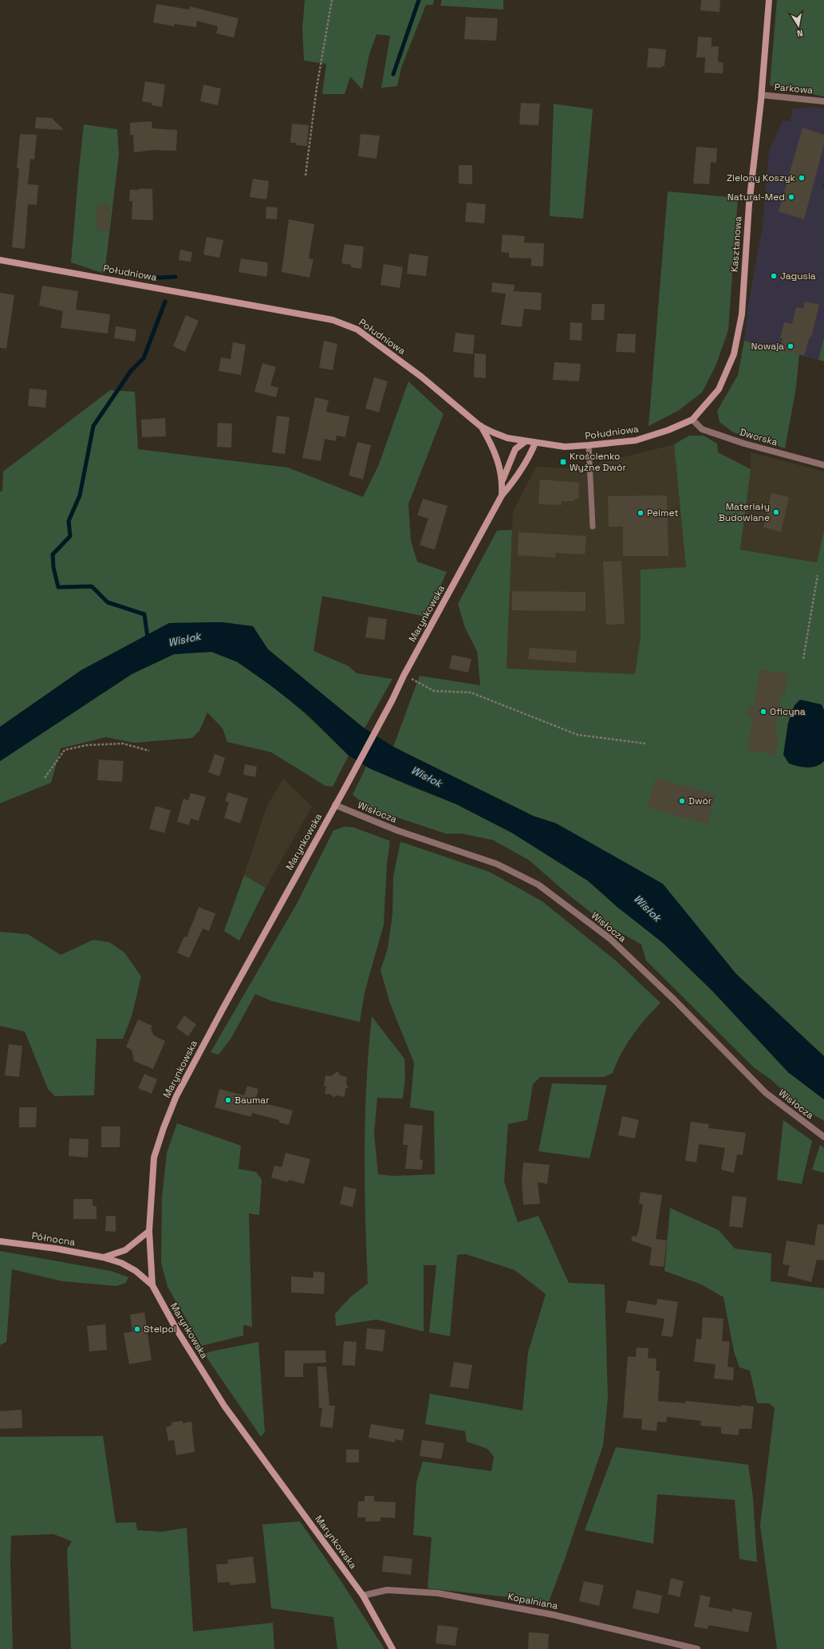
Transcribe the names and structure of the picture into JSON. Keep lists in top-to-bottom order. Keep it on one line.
{"streets":{"street":["Parkowa","Kasztanowa","Południowa","Dworska","Marynkowska","Wisłocza","Północna","Kopalniana"]},"crossings":[["Parkowa","Kasztanowa"],["Kasztanowa","Południowa"],["Kasztanowa","Dworska"],["Południowa","Dworska"],["Południowa","Marynkowska"],["Marynkowska","Wisłocza"],["Marynkowska","Północna"],["Marynkowska","Kopalniana"]],"water":["Wisłok"],"places":{"other":["Zielony Koszyk","Natural-Med","Jagusia","Nowaja","Materiały Budowlane","Pelmet","Oficyna","Dwór","Baumar","Stelpol"],"transit":["Krościenko Wyżne Dwór"]},"north":"bottom"}
